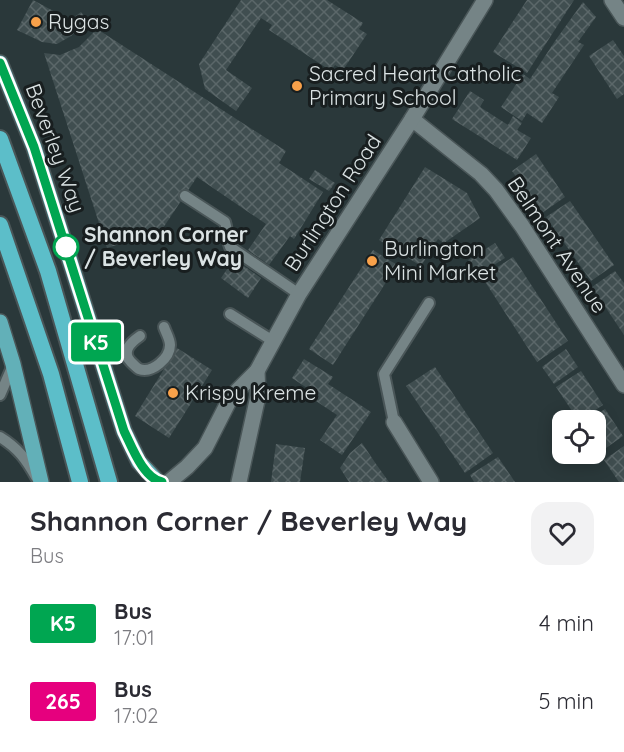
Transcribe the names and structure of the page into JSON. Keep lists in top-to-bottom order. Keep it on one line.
{"streets":{"main road":["Beverley Way","Burlington Road","Belmont Avenue"]},"crossings":[["Beverley Way","Burlington Road"],["Burlington Road","Belmont Avenue"]],"places":["Rygas","Sacred Heart Catholic Primary School","Shannon Corner / Beverley Way","Burlington Mini Market","Krispy Kreme"],"lines":["bus line K5"],"page":{"on_map":"K5","heading":["Shannon Corner / Beverley Way","Bus"],"list":[{"mark":"K5","name":"Bus","note":"17:01","value":"4 min"},{"mark":"265","name":"Bus","note":"17:02","value":"5 min"}]}}
